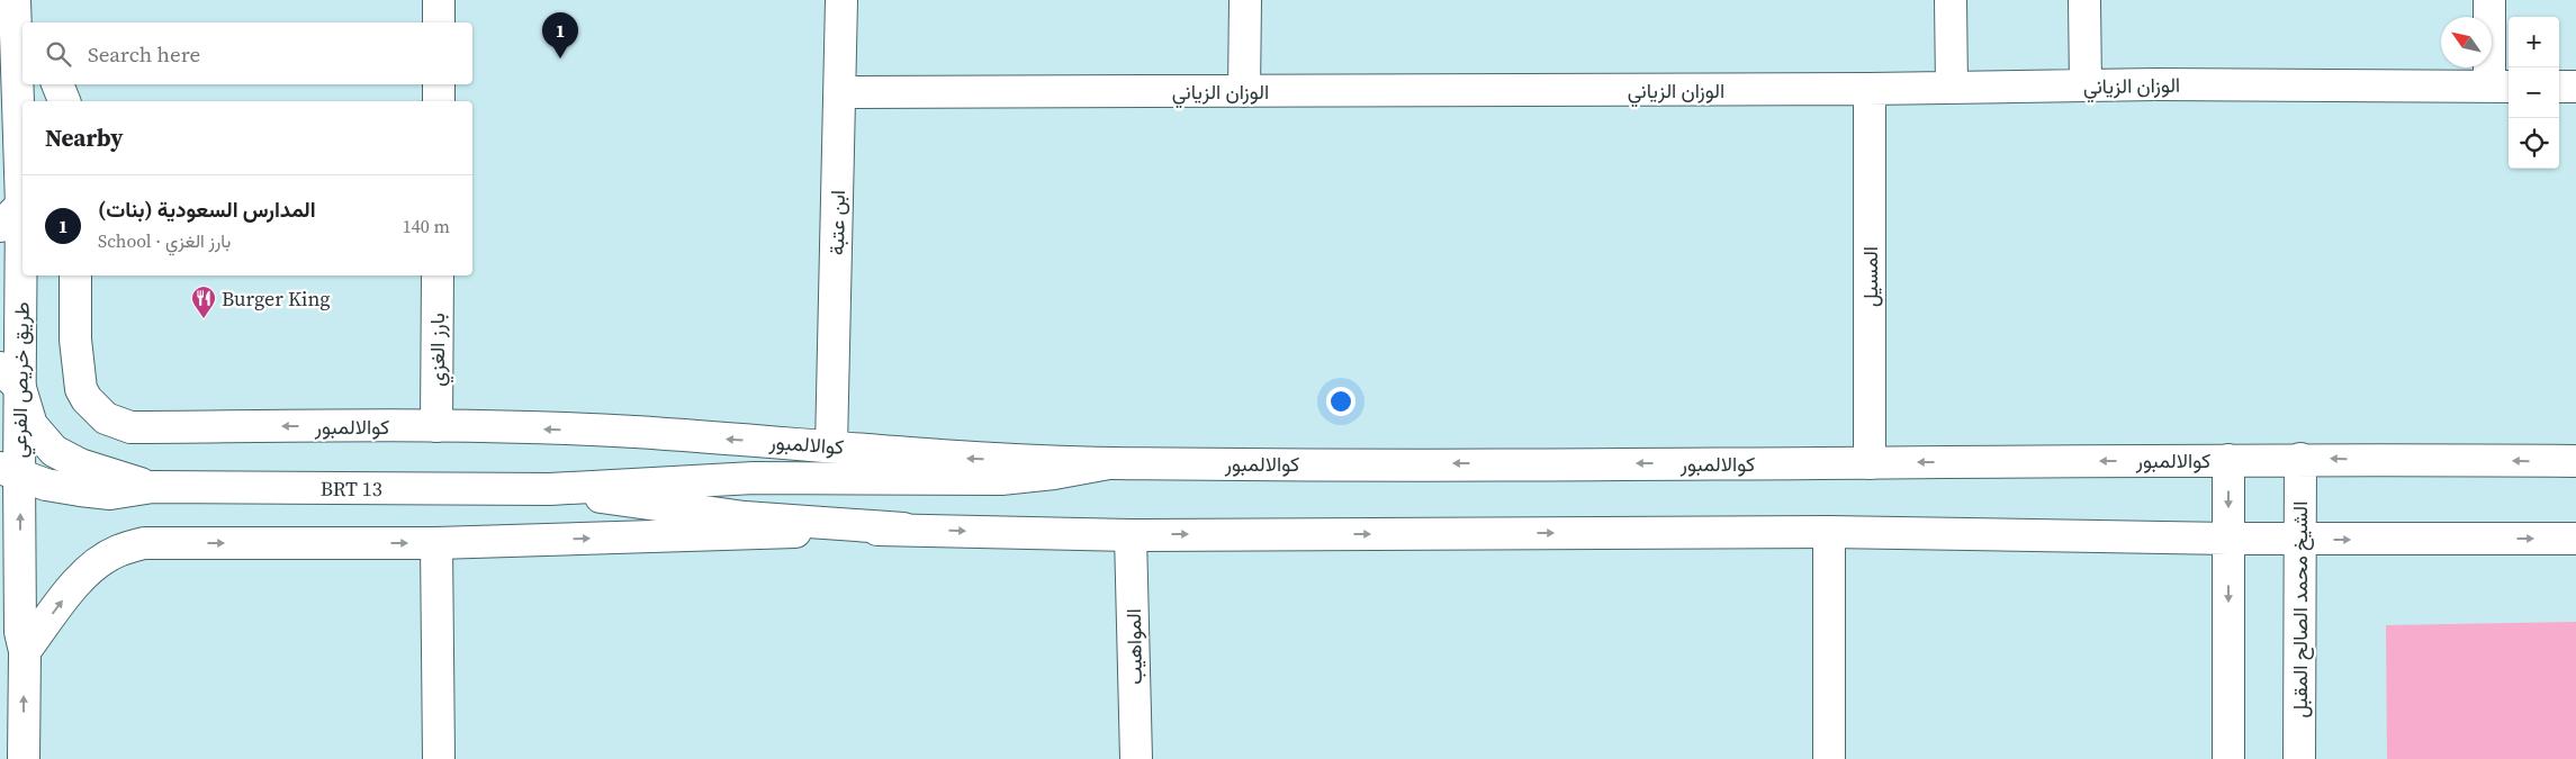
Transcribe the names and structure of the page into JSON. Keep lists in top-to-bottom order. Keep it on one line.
{"streets":{"street":["الوزان الزياني","ابن عتبة","المسيل","بارز الغزي","طريق خريص الفرعي","كوالالمبور","BRT 13","الشيخ محمد الصالح المقبل","المواهيب"]},"crossings":[["الوزان الزياني","ابن عتبة"],["الوزان الزياني","المسيل"],["ابن عتبة","كوالالمبور"],["المسيل","كوالالمبور"],["بارز الغزي","كوالالمبور"],["طريق خريص الفرعي","BRT 13"],["كوالالمبور","الشيخ محمد الصالح المقبل"]],"one_way":["طريق خريص الفرعي"],"places":{"restaurant":["Burger King"]},"north":"top left","page":{"pins":"1","map_buttons":["+","−"],"search":"Search here","heading":"Nearby","list":[{"mark":"1","name":"المدارس السعودية (بنات)","note":"School · بارز الغزي","value":"140 m"}]}}
